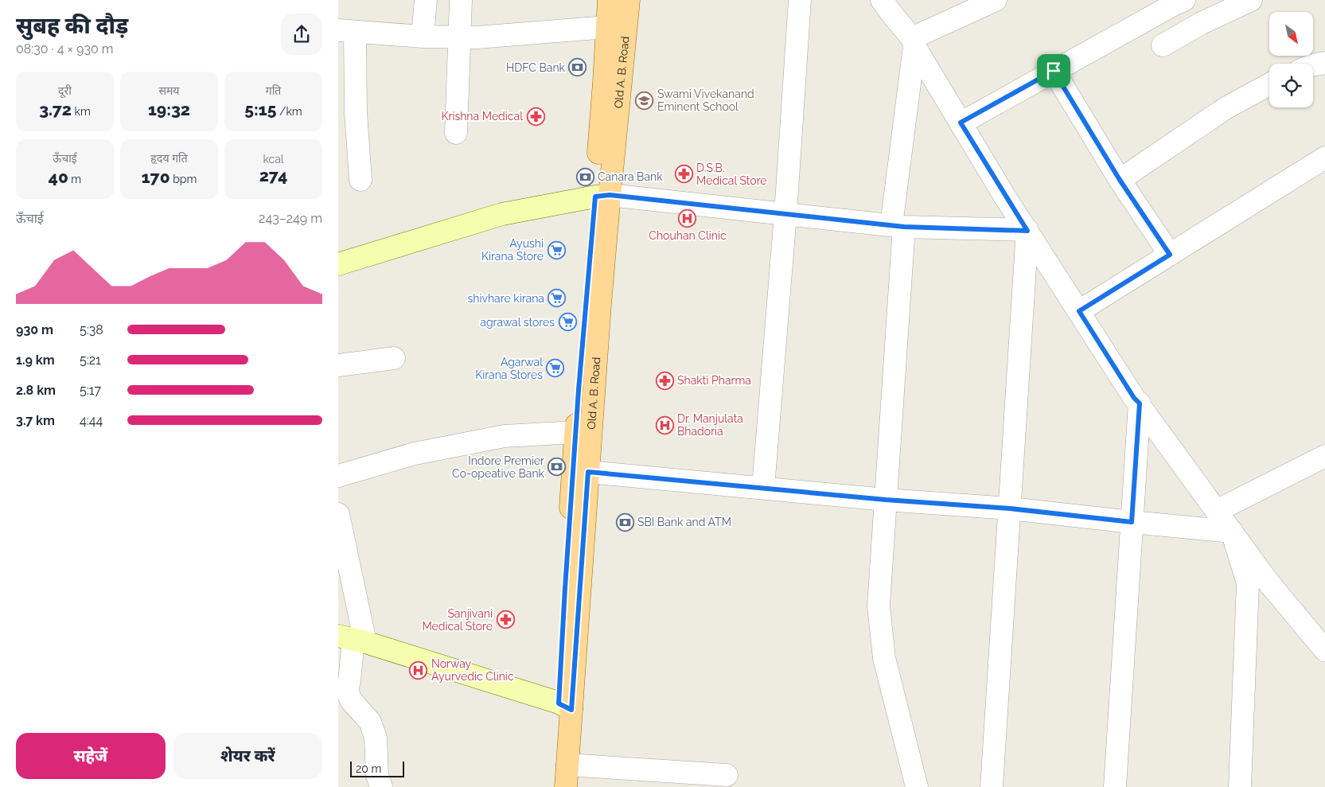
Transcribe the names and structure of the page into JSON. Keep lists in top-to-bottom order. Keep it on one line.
{"streets":{"main road":["Old A. B. Road"]},"places":{"bank":["HDFC Bank","Canara Bank","Indore Premier Co-opeative Bank","SBI Bank and ATM"],"school or university":["Swami Vivekanand Eminent School"],"pharmacy":["Krishna Medical","D.S.B. Medical Store","Shakti Pharma","Sanjivani Medical Store"],"hospital":["Chouhan Clinic","Dr. Manjulata Bhadoria","Norway Ayurvedic Clinic"],"supermarket":["Ayushi Kirana Store","shivhare kirana","agrawal stores","Agarwal Kirana Stores"]},"scale_bar":"20 m","north":"bottom right","page":{"heading":["सुबह की दौड़","08:30 · 4 × 930 m"],"stats":[["दूरी","3.72 km"],["समय","19:32"],["गति","5:15 /km"],["ऊँचाई","40 m"],["हृदय गति","170 bpm"],["kcal","274"]],"chart":["ऊँचाई","243–249 m"],"list":[{"name":"930 m","note":"5:38"},{"name":"1.9 km","note":"5:21"},{"name":"2.8 km","note":"5:17"},{"name":"3.7 km","note":"4:44"}],"buttons":["सहेजें","शेयर करें"],"scale":"20 m"}}
